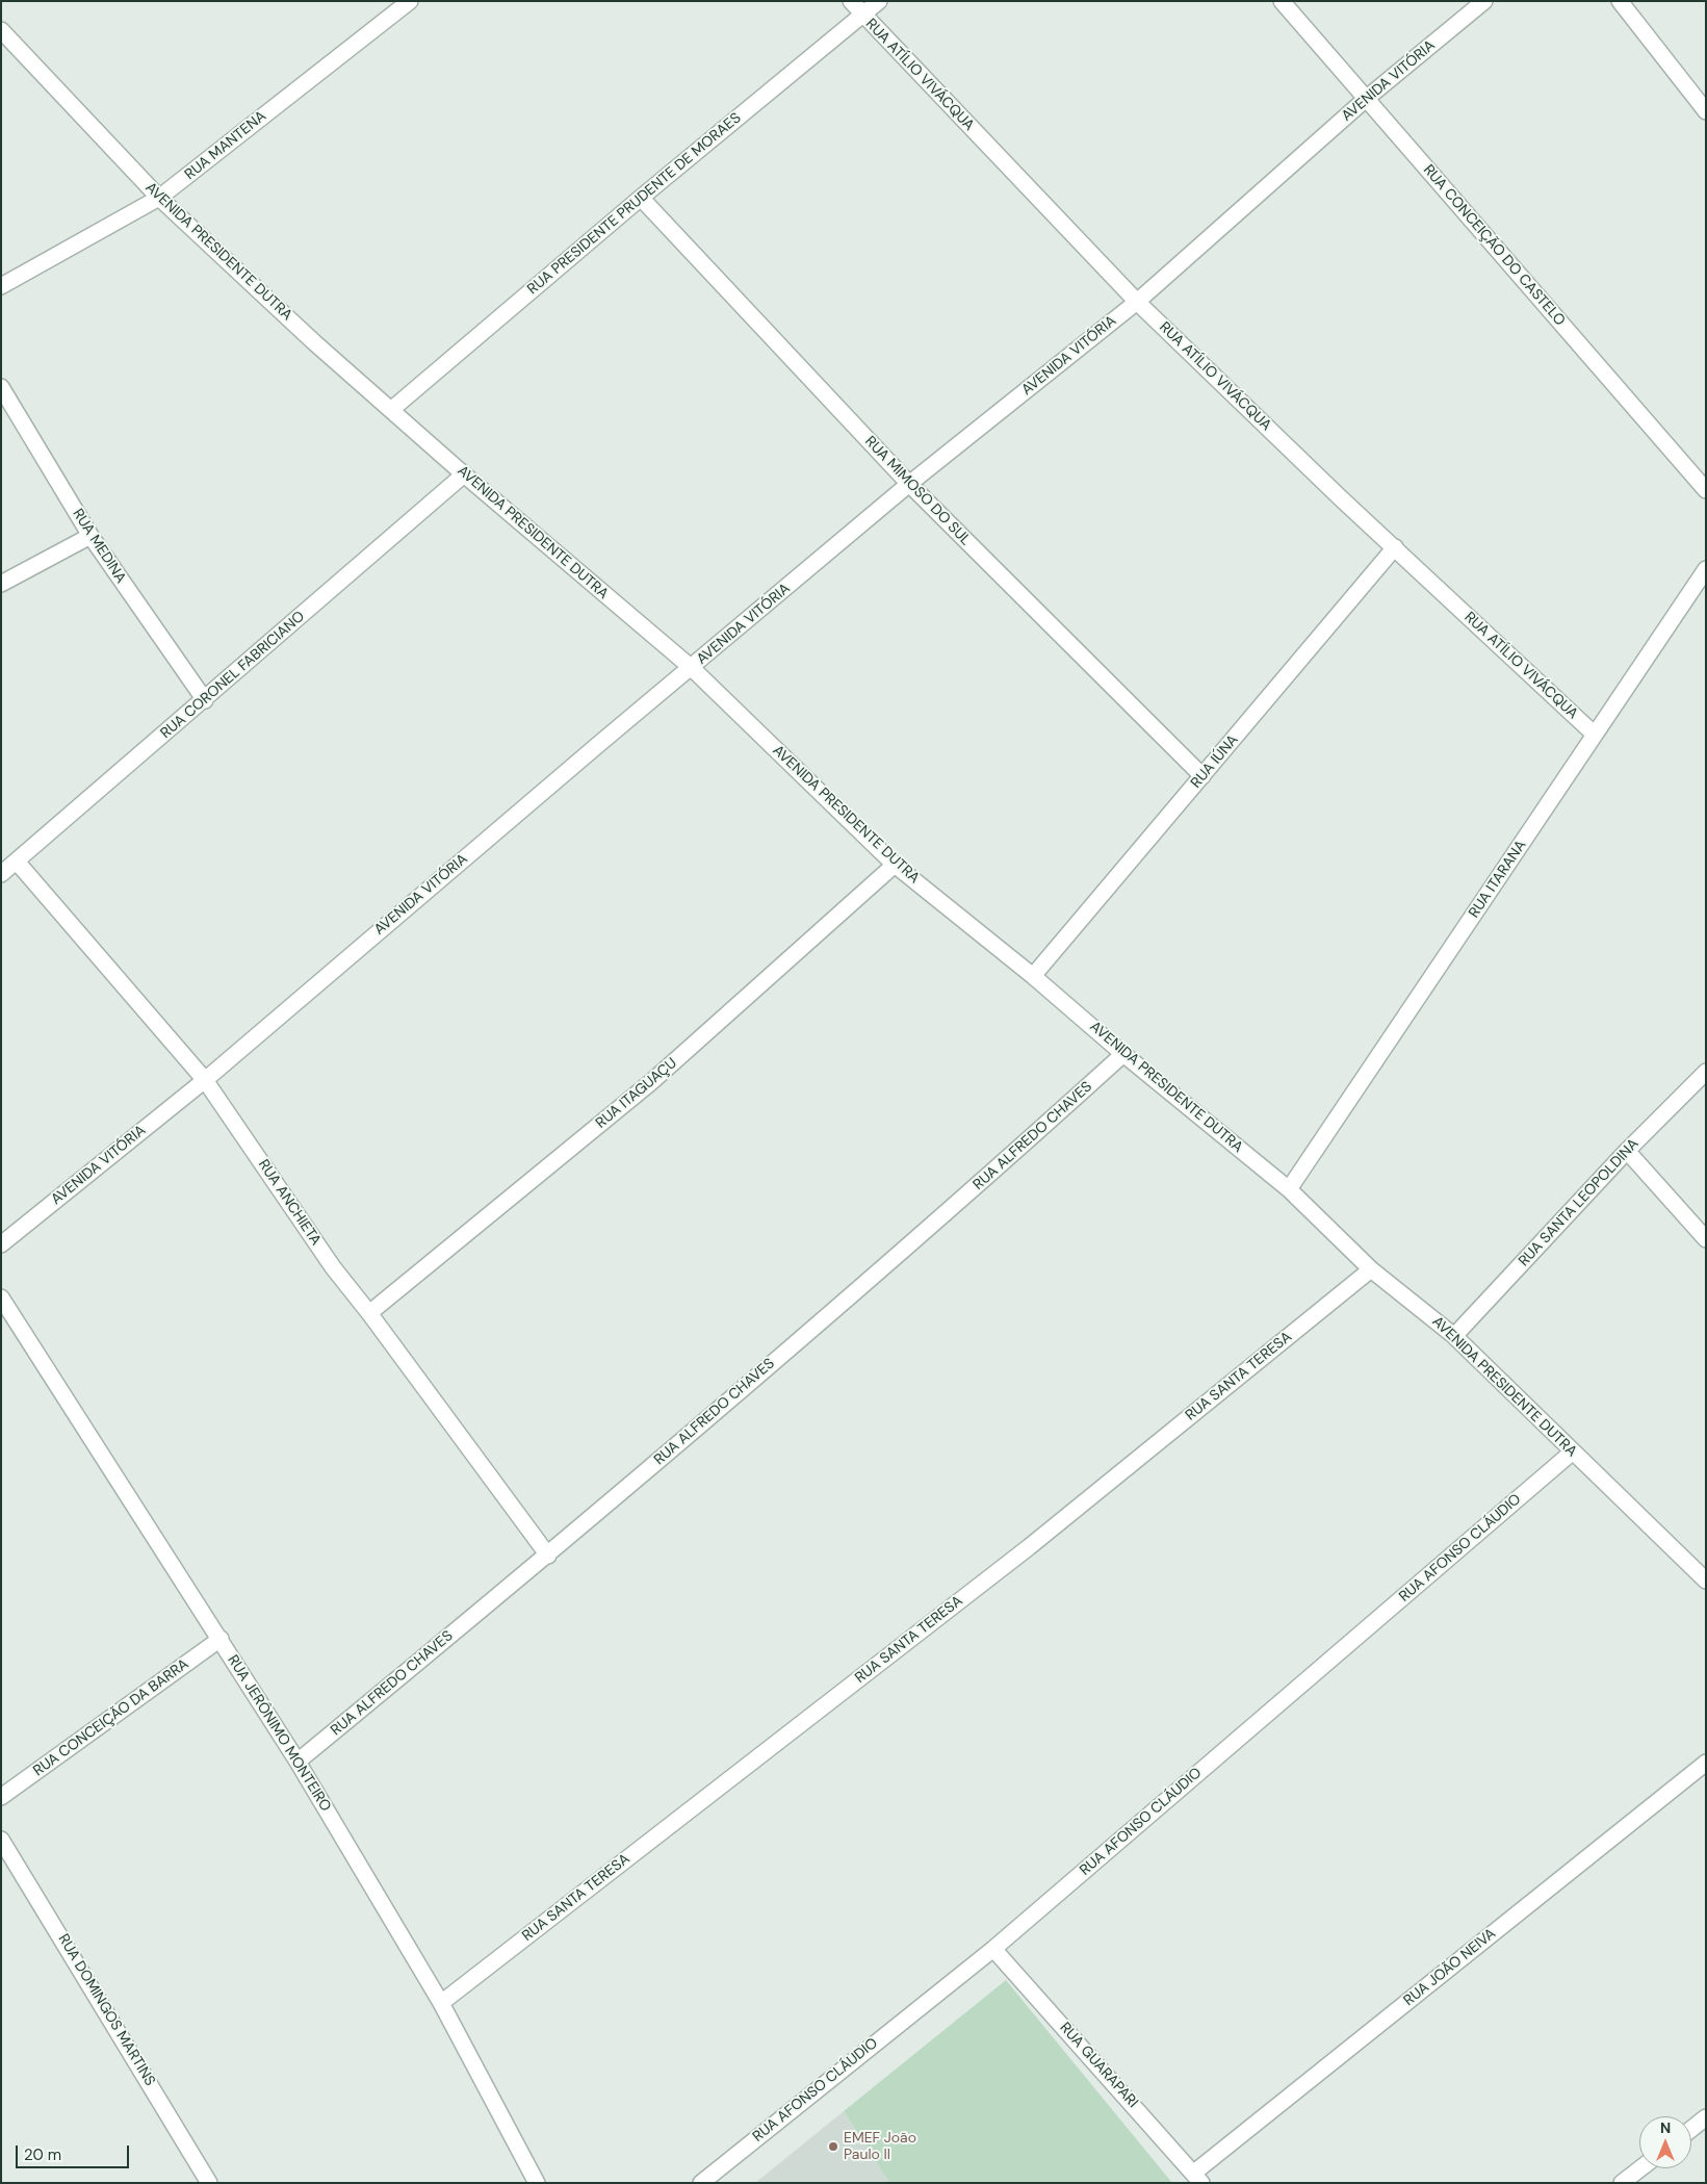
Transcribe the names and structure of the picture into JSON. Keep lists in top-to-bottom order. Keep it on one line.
{"streets":{"street":["RUA ATÍLIO VIVÁCQUA","AVENIDA VITÓRIA","RUA MANTENA","RUA PRESIDENTE PRUDENTE DE MORAES","RUA CONCEIÇÃO DO CASTELO","AVENIDA PRESIDENTE DUTRA","RUA MIMOSO DO SUL","RUA MEDINA","RUA CORONEL FABRICIANO","RUA IÚNA","RUA ITARANA","RUA ITAGUAÇU","RUA ALFREDO CHAVES","RUA ANCHIETA","RUA SANTA LEOPOLDINA","RUA SANTA TERESA","RUA AFONSO CLÁUDIO","RUA CONCEIÇÃO DA BARRA","RUA JERÔNIMO MONTEIRO","RUA JOÃO NEIVA","RUA DOMINGOS MARTINS","RUA GUARAPARI"]},"crossings":[["RUA ATÍLIO VIVÁCQUA","AVENIDA VITÓRIA"],["RUA ATÍLIO VIVÁCQUA","RUA PRESIDENTE PRUDENTE DE MORAES"],["RUA ATÍLIO VIVÁCQUA","RUA IÚNA"],["RUA ATÍLIO VIVÁCQUA","RUA ITARANA"],["AVENIDA VITÓRIA","RUA CONCEIÇÃO DO CASTELO"],["AVENIDA VITÓRIA","AVENIDA PRESIDENTE DUTRA"],["AVENIDA VITÓRIA","RUA MIMOSO DO SUL"],["AVENIDA VITÓRIA","RUA ANCHIETA"],["RUA MANTENA","AVENIDA PRESIDENTE DUTRA"],["RUA PRESIDENTE PRUDENTE DE MORAES","AVENIDA PRESIDENTE DUTRA"],["RUA PRESIDENTE PRUDENTE DE MORAES","RUA MIMOSO DO SUL"],["AVENIDA PRESIDENTE DUTRA","RUA CORONEL FABRICIANO"],["AVENIDA PRESIDENTE DUTRA","RUA IÚNA"],["AVENIDA PRESIDENTE DUTRA","RUA ITARANA"],["AVENIDA PRESIDENTE DUTRA","RUA ITAGUAÇU"],["AVENIDA PRESIDENTE DUTRA","RUA ALFREDO CHAVES"],["AVENIDA PRESIDENTE DUTRA","RUA SANTA LEOPOLDINA"],["AVENIDA PRESIDENTE DUTRA","RUA SANTA TERESA"],["AVENIDA PRESIDENTE DUTRA","RUA AFONSO CLÁUDIO"],["RUA MIMOSO DO SUL","RUA IÚNA"],["RUA MEDINA","RUA CORONEL FABRICIANO"],["RUA CORONEL FABRICIANO","RUA ANCHIETA"],["RUA ITAGUAÇU","RUA ANCHIETA"],["RUA ALFREDO CHAVES","RUA ANCHIETA"],["RUA ALFREDO CHAVES","RUA JERÔNIMO MONTEIRO"],["RUA SANTA TERESA","RUA JERÔNIMO MONTEIRO"],["RUA AFONSO CLÁUDIO","RUA GUARAPARI"],["RUA CONCEIÇÃO DA BARRA","RUA JERÔNIMO MONTEIRO"],["RUA JOÃO NEIVA","RUA GUARAPARI"]],"places":["EMEF João Paulo II"],"scale_bar":"20 m","north":"top"}
